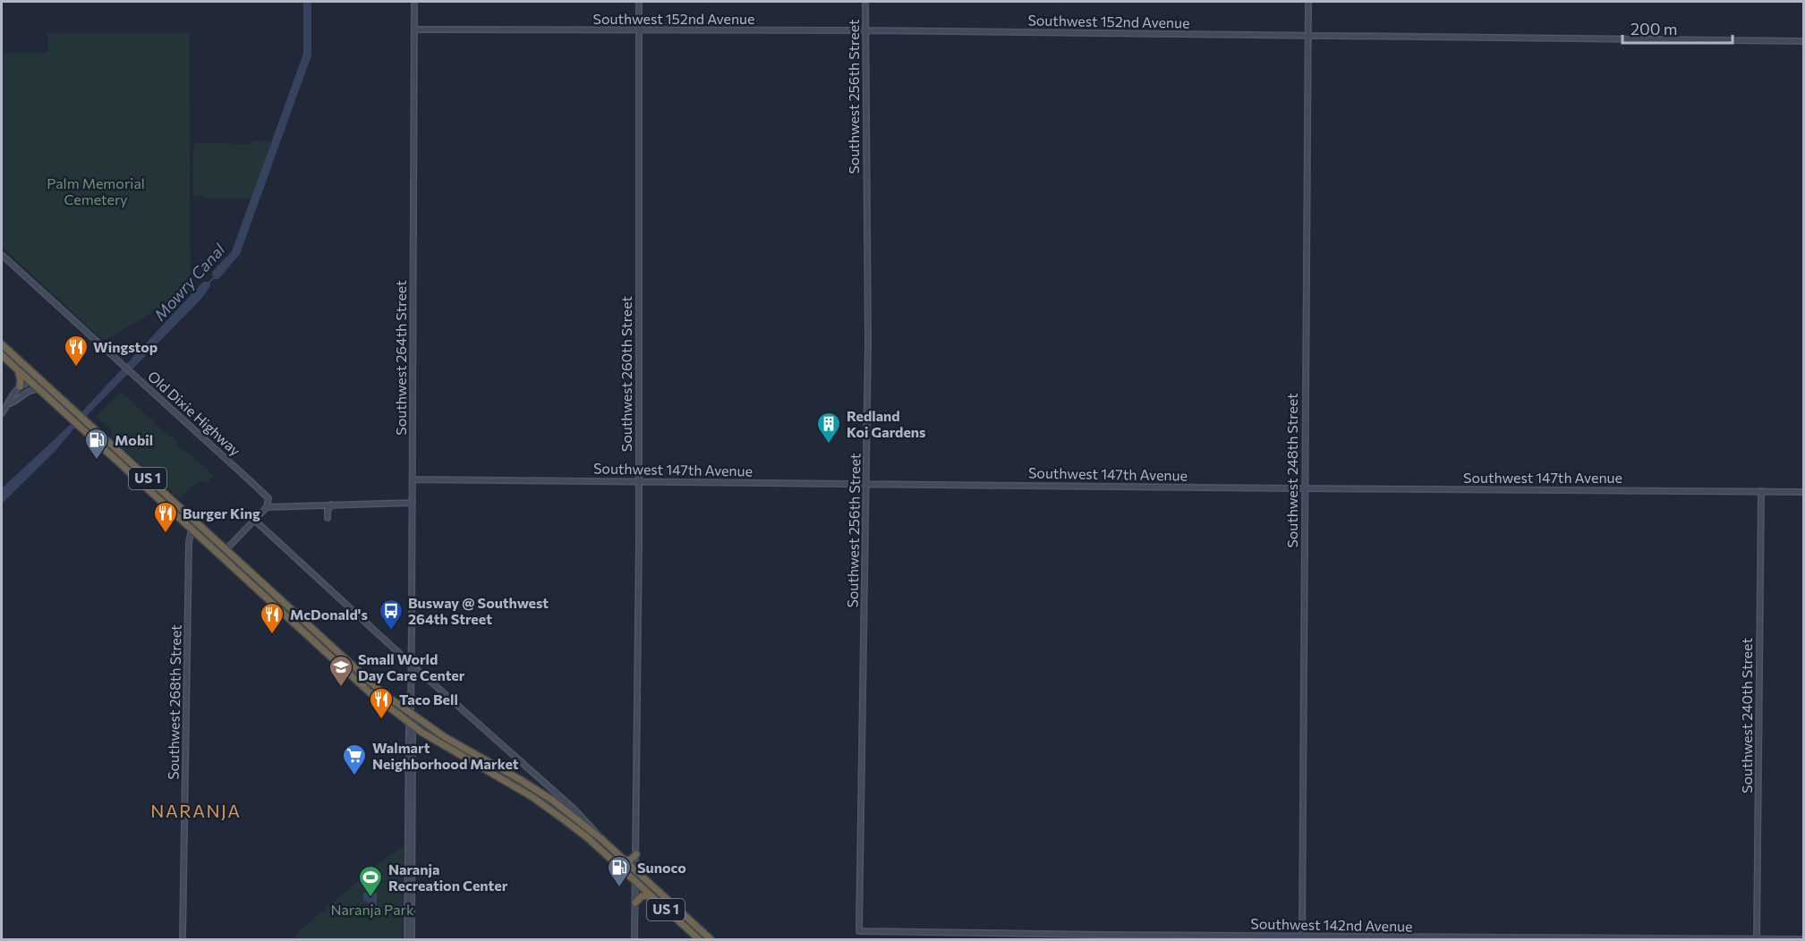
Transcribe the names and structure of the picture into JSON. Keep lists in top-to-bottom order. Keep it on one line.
{"streets":{"highway":["US 1"],"street":["Southwest 152nd Avenue","Southwest 256th Street","Southwest 264th Street","Southwest 260th Street","Old Dixie Highway","Southwest 147th Avenue","Southwest 248th Street","Southwest 268th Street","Southwest 240th Street","Southwest 142nd Avenue"]},"crossings":[["Southwest 152nd Avenue","Southwest 256th Street"],["Southwest 152nd Avenue","Southwest 264th Street"],["Southwest 152nd Avenue","Southwest 260th Street"],["Southwest 152nd Avenue","Southwest 248th Street"],["Southwest 256th Street","Southwest 147th Avenue"],["Southwest 256th Street","Southwest 142nd Avenue"],["Southwest 264th Street","Southwest 147th Avenue"],["Southwest 264th Street","US 1"],["Southwest 260th Street","Southwest 147th Avenue"],["Southwest 260th Street","US 1"],["Southwest 147th Avenue","Southwest 248th Street"],["Southwest 147th Avenue","Southwest 240th Street"],["Southwest 248th Street","Southwest 142nd Avenue"],["US 1","Southwest 268th Street"],["Southwest 240th Street","Southwest 142nd Avenue"]],"districts":["NARANJA"],"water":["Mowry Canal"],"parks":["Palm Memorial Cemetery","Naranja Park"],"places":{"restaurant":["Wingstop","Burger King","McDonald's","Taco Bell"],"building":["Redland Koi Gardens"],"fuel station":["Mobil","Sunoco"],"bus stop":["Busway @ Southwest 264th Street"],"school or university":["Small World Day Care Center"],"supermarket":["Walmart Neighborhood Market"],"sports":["Naranja Recreation Center"]},"scale_bar":"200 m"}
